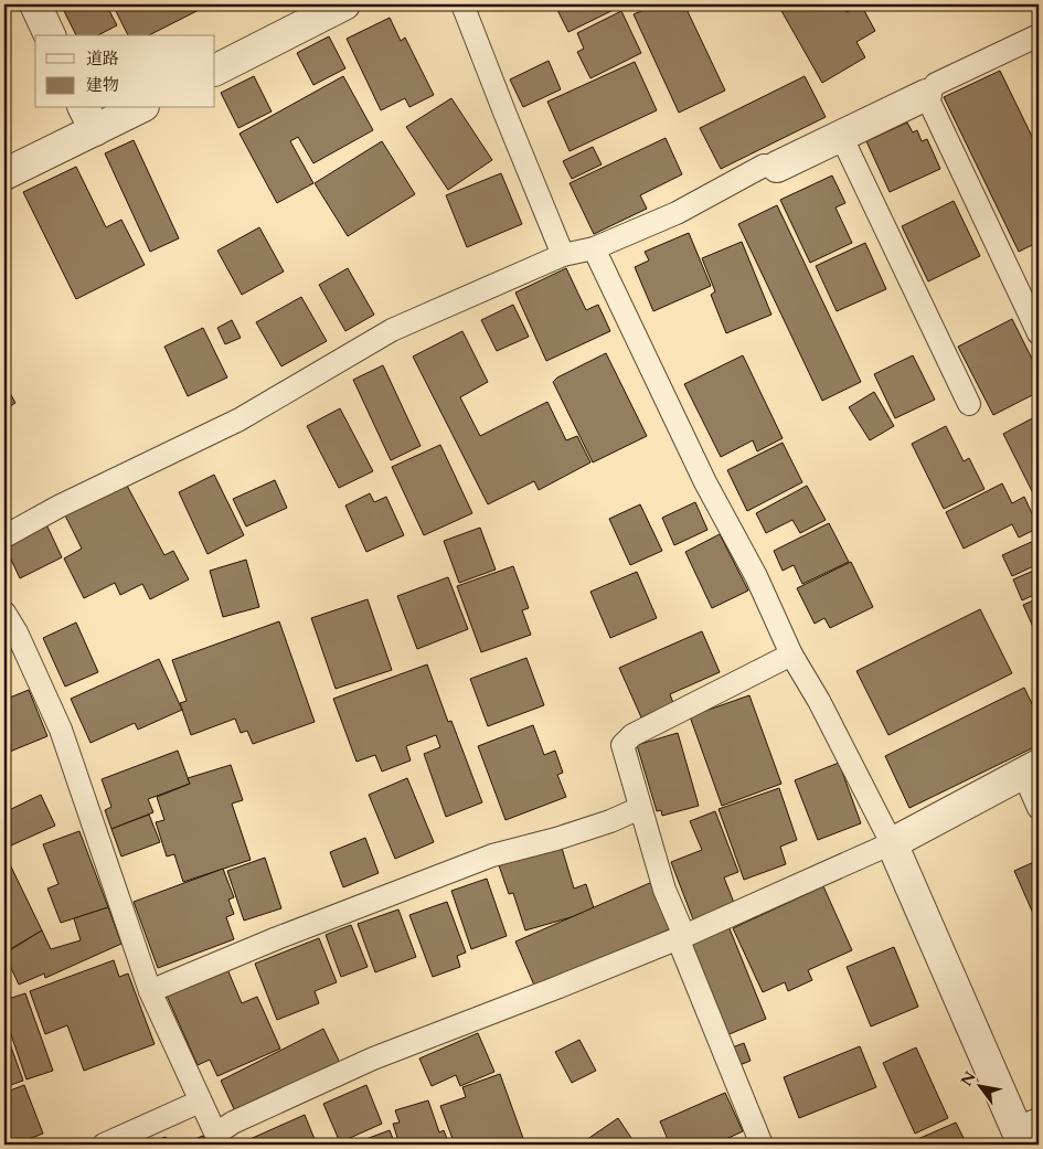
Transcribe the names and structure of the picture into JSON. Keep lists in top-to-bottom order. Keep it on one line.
{"legend":["道路","建物"],"north":"top left"}
